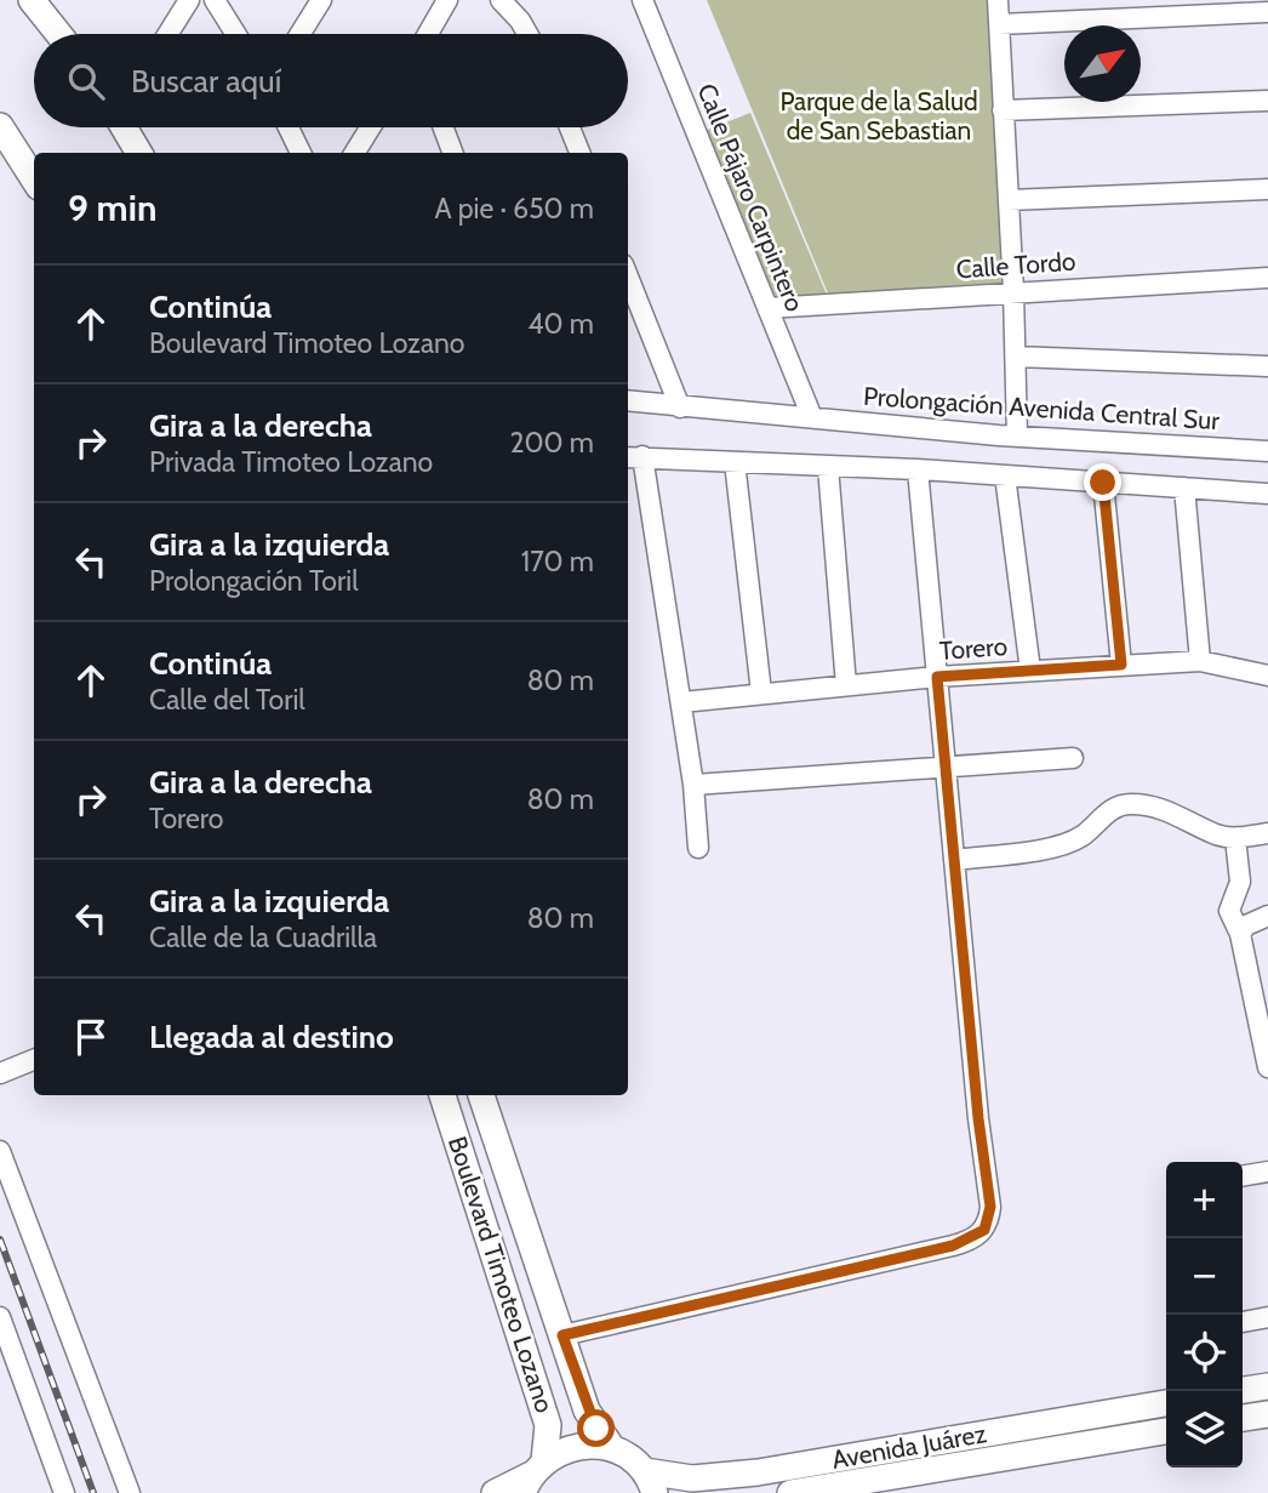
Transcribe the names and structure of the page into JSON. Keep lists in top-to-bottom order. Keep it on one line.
{"streets":{"main road":["Boulevard Timoteo Lozano","Avenida Juárez"],"street":["Calle Pájaro Carpintero","Calle Tordo","Prolongación Avenida Central Sur","Torero"]},"crossings":[["Calle Pájaro Carpintero","Calle Tordo"],["Calle Pájaro Carpintero","Prolongación Avenida Central Sur"],["Boulevard Timoteo Lozano","Avenida Juárez"]],"parks":["Parque de la Salud de San Sebastian"],"north":"top right","page":{"search":"Buscar aquí","heading":["9 min","A pie · 650 m"],"list":[["Continúa","Boulevard Timoteo Lozano","40 m"],["Gira a la derecha","Privada Timoteo Lozano","200 m"],["Gira a la izquierda","Prolongación Toril","170 m"],["Continúa","Calle del Toril","80 m"],["Gira a la derecha","Torero","80 m"],["Gira a la izquierda","Calle de la Cuadrilla","80 m"],"Llegada al destino"],"map_buttons":["+","−"]}}
